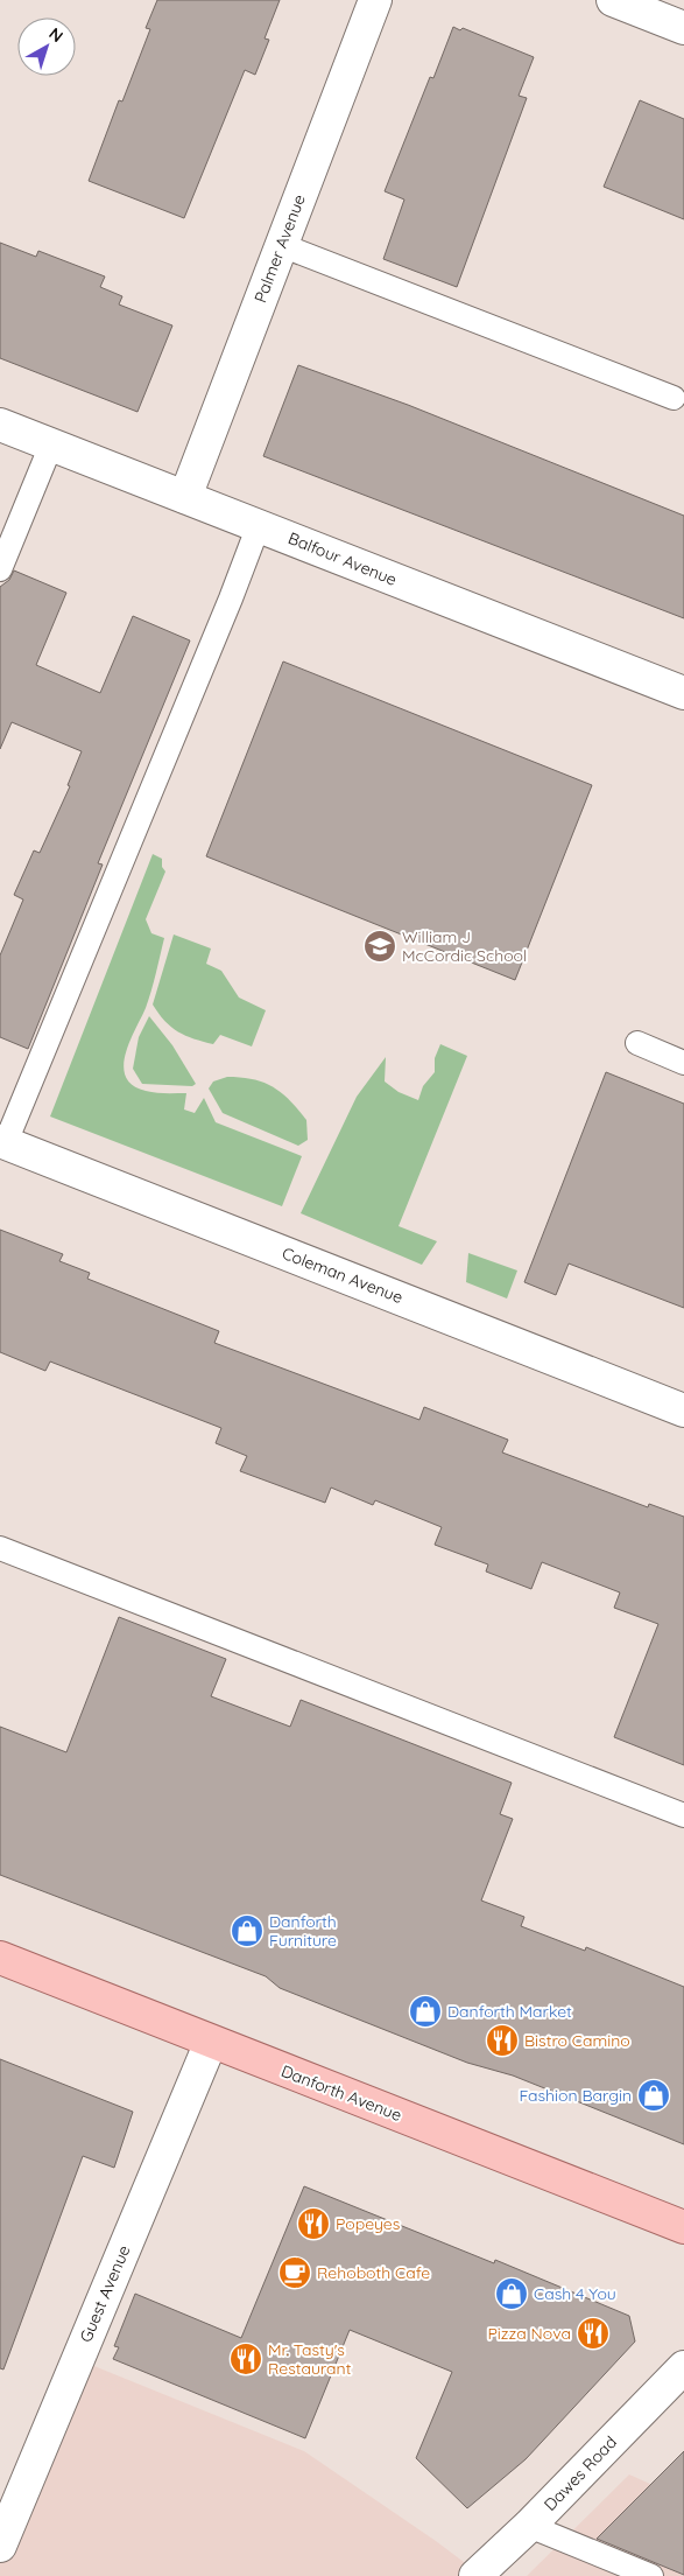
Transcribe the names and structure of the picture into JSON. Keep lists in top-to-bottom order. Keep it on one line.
{"streets":{"main road":["Danforth Avenue"],"street":["Palmer Avenue","Balfour Avenue","Coleman Avenue","Guest Avenue","Dawes Road"]},"crossings":[["Palmer Avenue","Balfour Avenue"],["Danforth Avenue","Guest Avenue"]],"places":{"school or university":["William J McCordic School"],"shop":["Danforth Furniture","Danforth Market","Fashion Bargin","Cash 4 You"],"restaurant":["Bistro Camino","Popeyes","Pizza Nova","Mr. Tasty's Restaurant"],"cafe":["Rehoboth Cafe"]},"north":"top right"}
